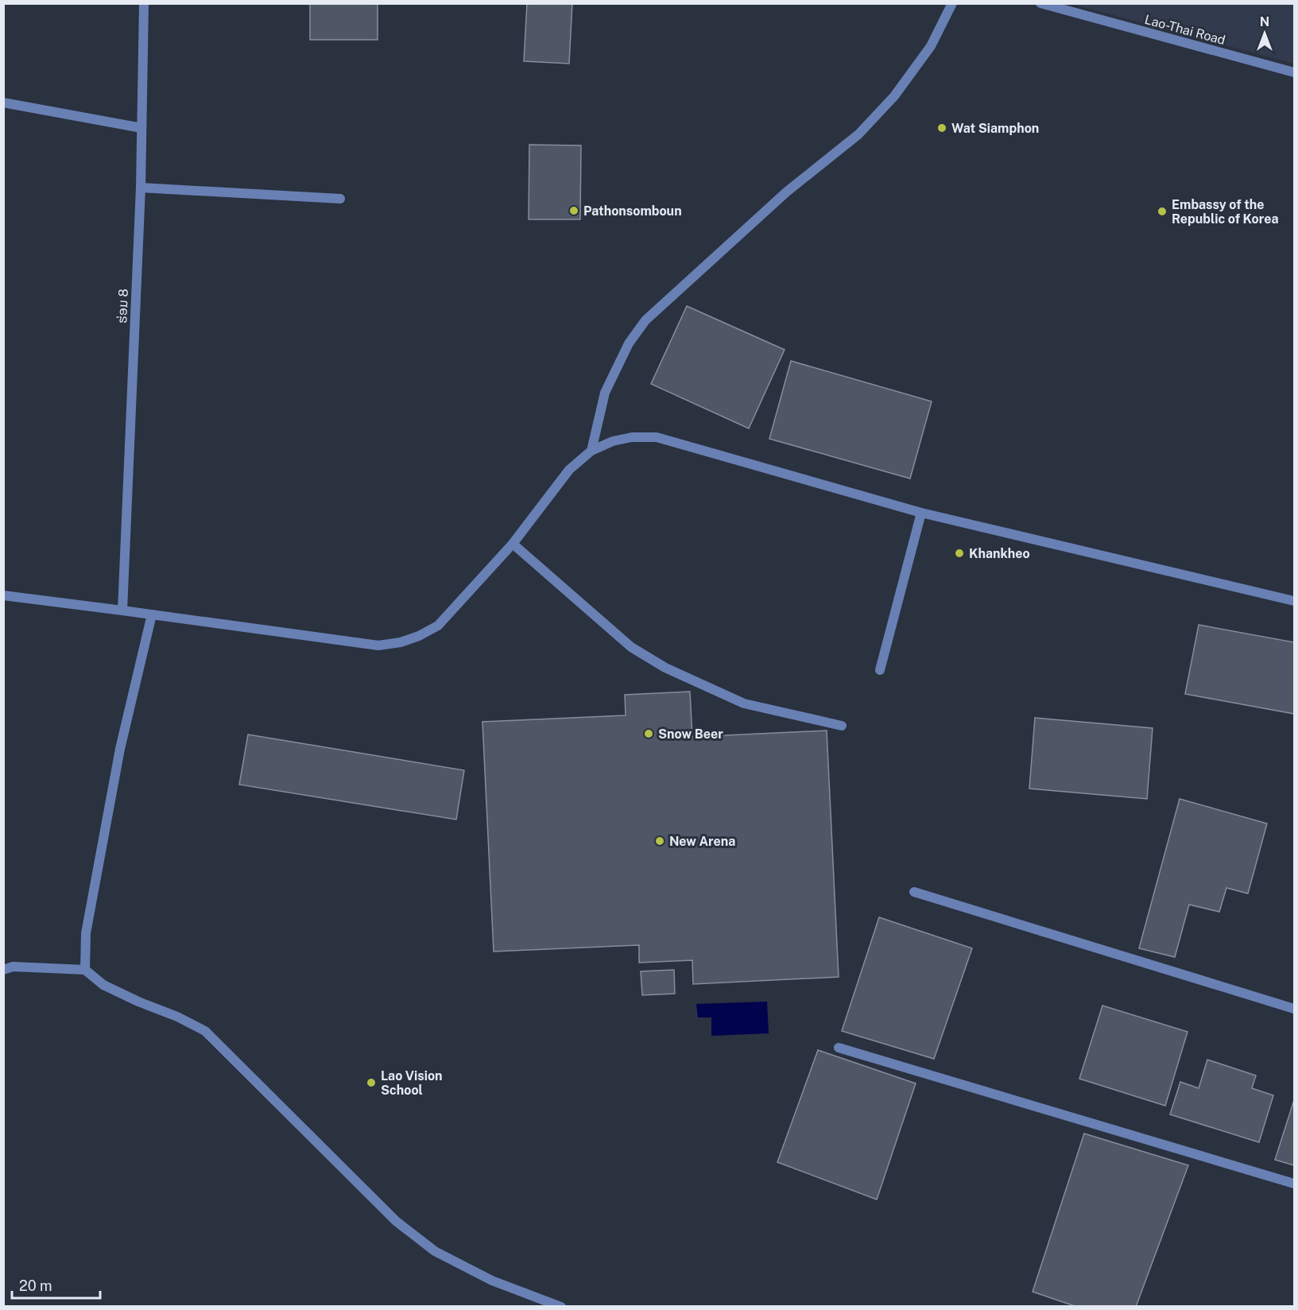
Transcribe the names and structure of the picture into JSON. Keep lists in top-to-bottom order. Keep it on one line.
{"streets":{"street":["Lao-Thai Road","ຮ່ອມ 8"]},"places":["Wat Siamphon","Pathonsomboun","Embassy of the Republic of Korea","Khankheo","Snow Beer","New Arena","Lao Vision School"],"scale_bar":"20 m","north":"top"}
